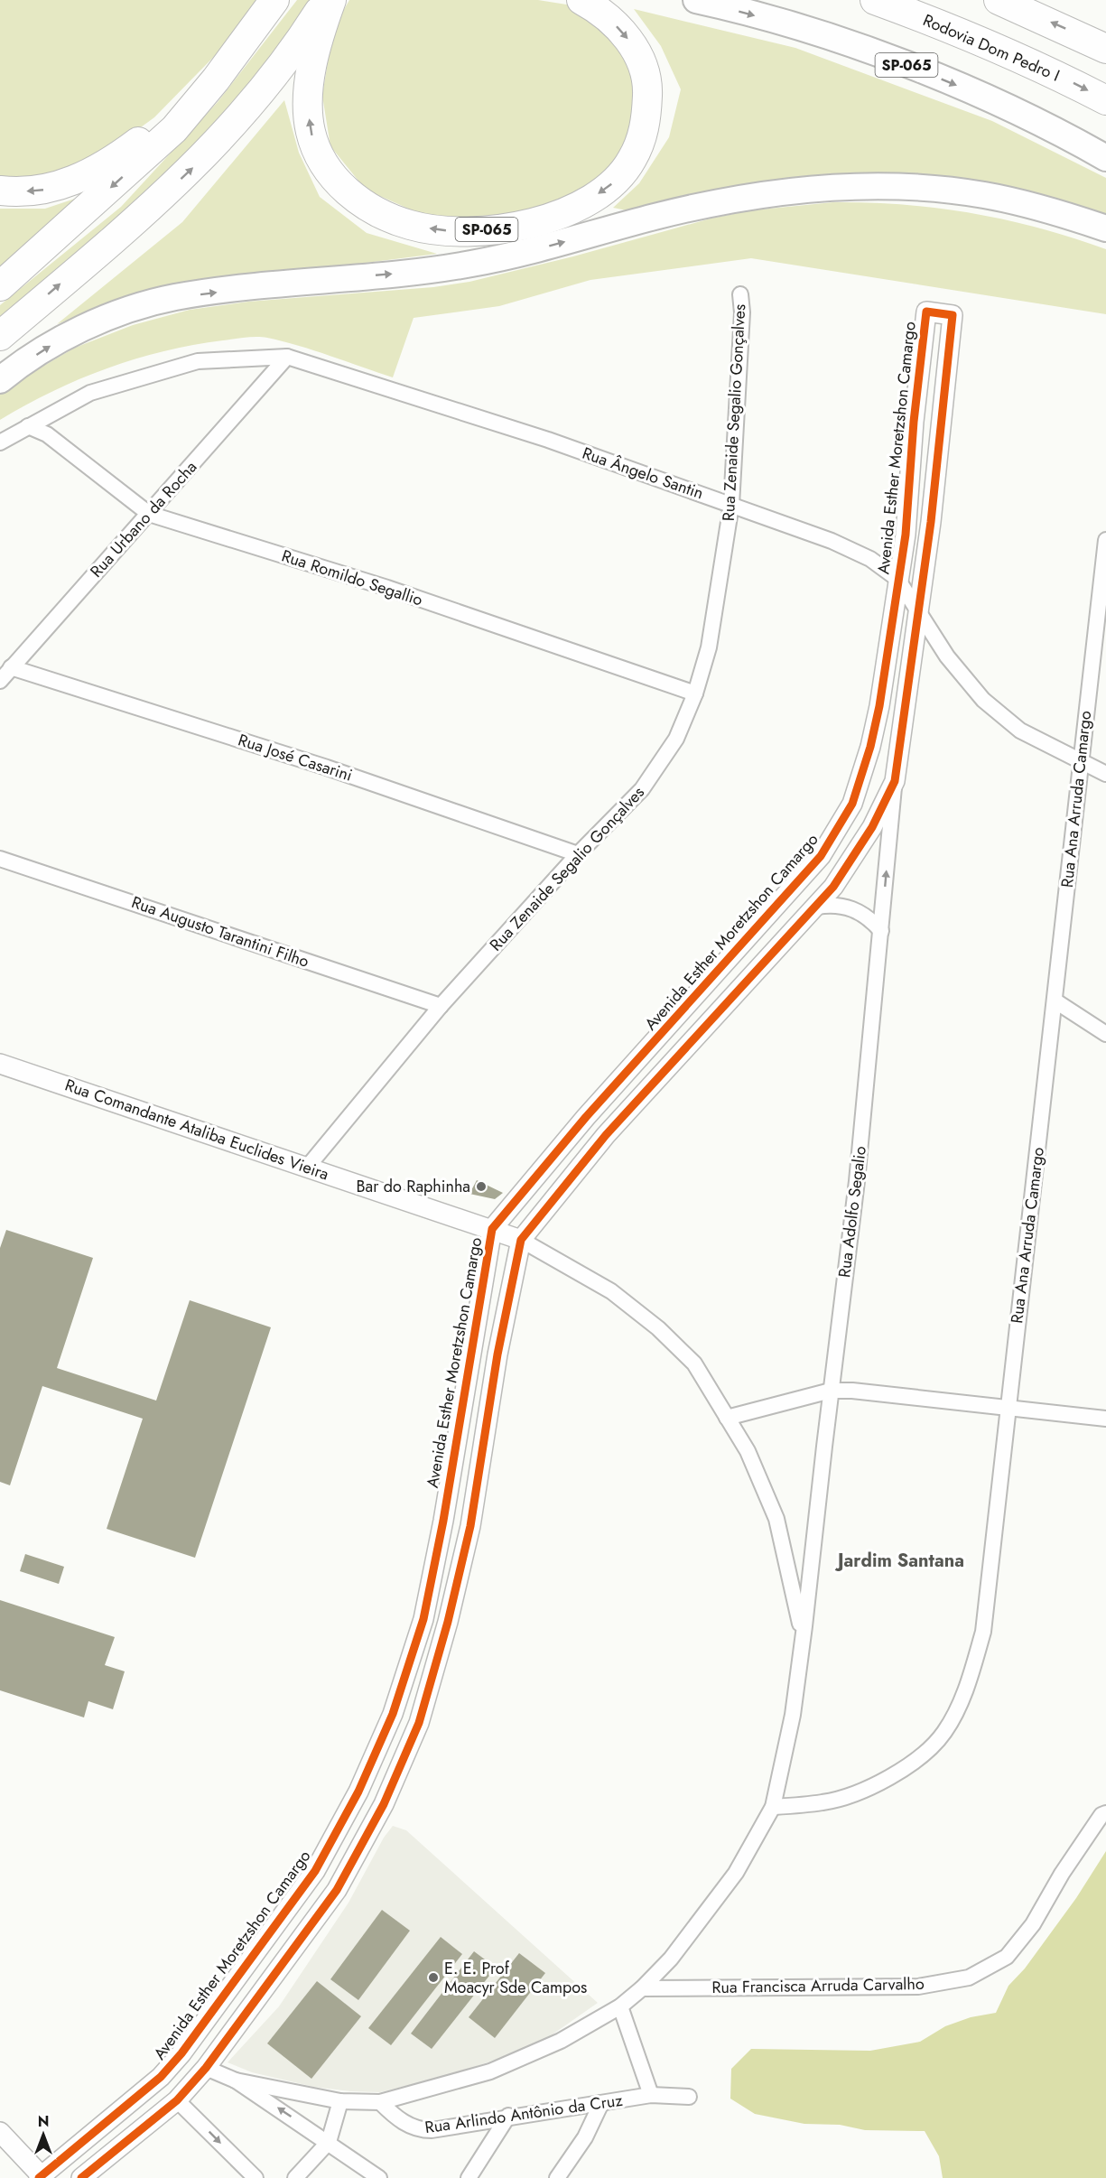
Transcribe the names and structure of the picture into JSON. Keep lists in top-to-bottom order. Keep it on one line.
{"streets":{"highway":["Rodovia Dom Pedro I","SP-065"],"street":["Rua Zenaide Segalio Gonçalves","Avenida Esther Moretzshon Camargo","Rua Ângelo Santin","Rua Urbano da Rocha","Rua Romildo Segallio","Rua José Casarini","Rua Ana Arruda Camargo","Rua Augusto Tarantini Filho","Rua Comandante Ataliba Euclides Vieira","Rua Adolfo Segalio","Rua Francisca Arruda Carvalho","Rua Arlindo Antônio da Cruz"]},"crossings":[["Rua Zenaide Segalio Gonçalves","Rua Ângelo Santin"],["Rua Zenaide Segalio Gonçalves","Rua Romildo Segallio"],["Rua Zenaide Segalio Gonçalves","Rua José Casarini"],["Rua Zenaide Segalio Gonçalves","Rua Augusto Tarantini Filho"],["Rua Zenaide Segalio Gonçalves","Rua Comandante Ataliba Euclides Vieira"],["Avenida Esther Moretzshon Camargo","Rua Ângelo Santin"],["Avenida Esther Moretzshon Camargo","Rua Comandante Ataliba Euclides Vieira"],["Avenida Esther Moretzshon Camargo","Rua Adolfo Segalio"],["Rua Ângelo Santin","Rua Urbano da Rocha"],["Rua Ângelo Santin","Rua Ana Arruda Camargo"],["Rua Urbano da Rocha","Rua Romildo Segallio"],["Rua Urbano da Rocha","Rua José Casarini"],["Rua Ana Arruda Camargo","Rua Adolfo Segalio"],["Rua Comandante Ataliba Euclides Vieira","Rua Adolfo Segalio"],["Rua Adolfo Segalio","Rua Francisca Arruda Carvalho"],["Rua Adolfo Segalio","Rua Arlindo Antônio da Cruz"]],"districts":["Jardim Santana"],"places":["Bar do Raphinha","E. E. Prof Moacyr Sde Campos"],"north":"top"}
